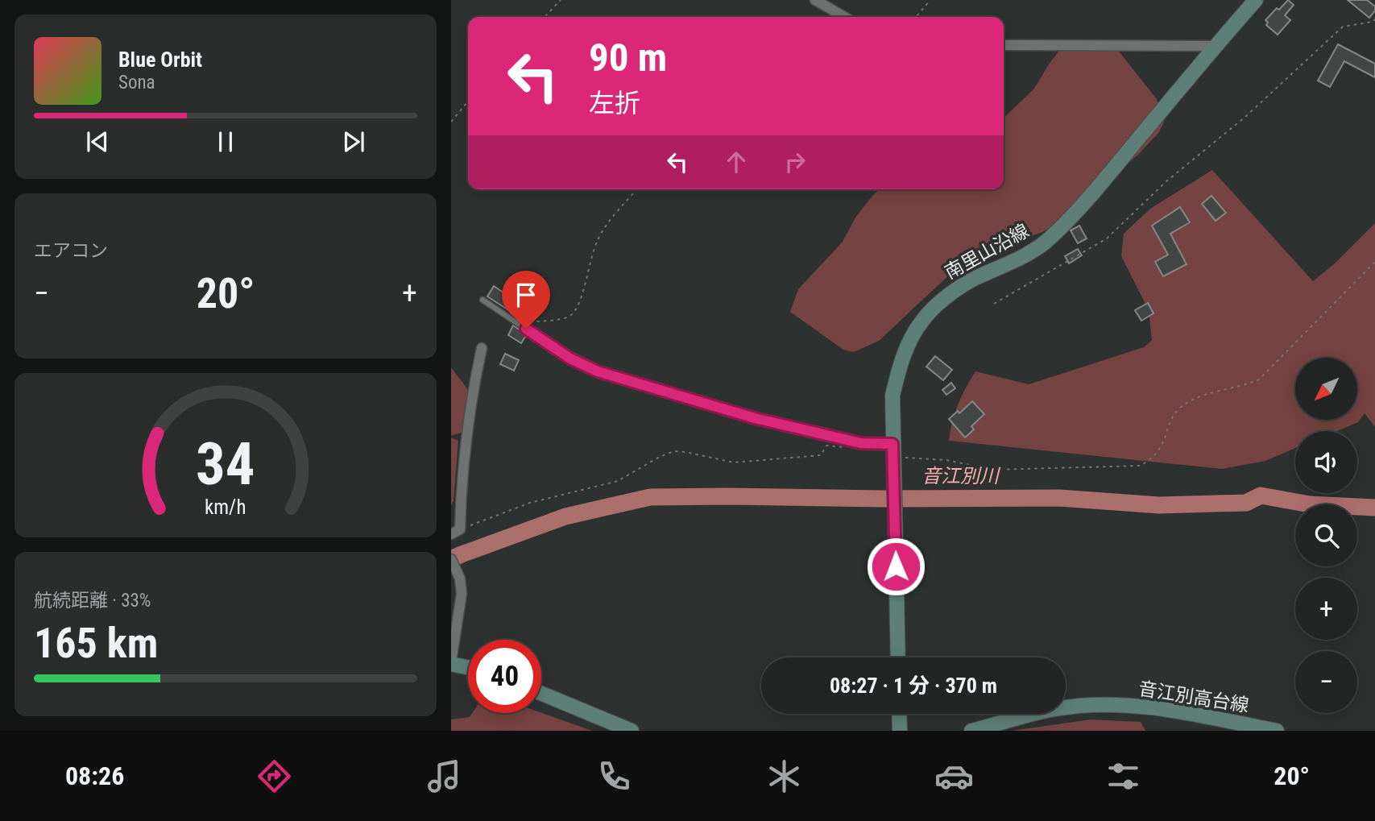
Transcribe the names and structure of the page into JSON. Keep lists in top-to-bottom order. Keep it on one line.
{"streets":{"street":["南里山沿線","音江別高台線"]},"water":["音江別川"],"north":"bottom left","page":{"turn":["90 m","左折"],"song":["Blue Orbit","Sona"],"tile":["エアコン",["航続距離 · 33%","165 km"]],"heat":["−","20°","+"],"map_buttons":["+","−"],"limit":"40","trip":"08:27 · 1 分 · 370 m","tabs":["08:26","20°"],"gauge":["34","km/h"]}}
